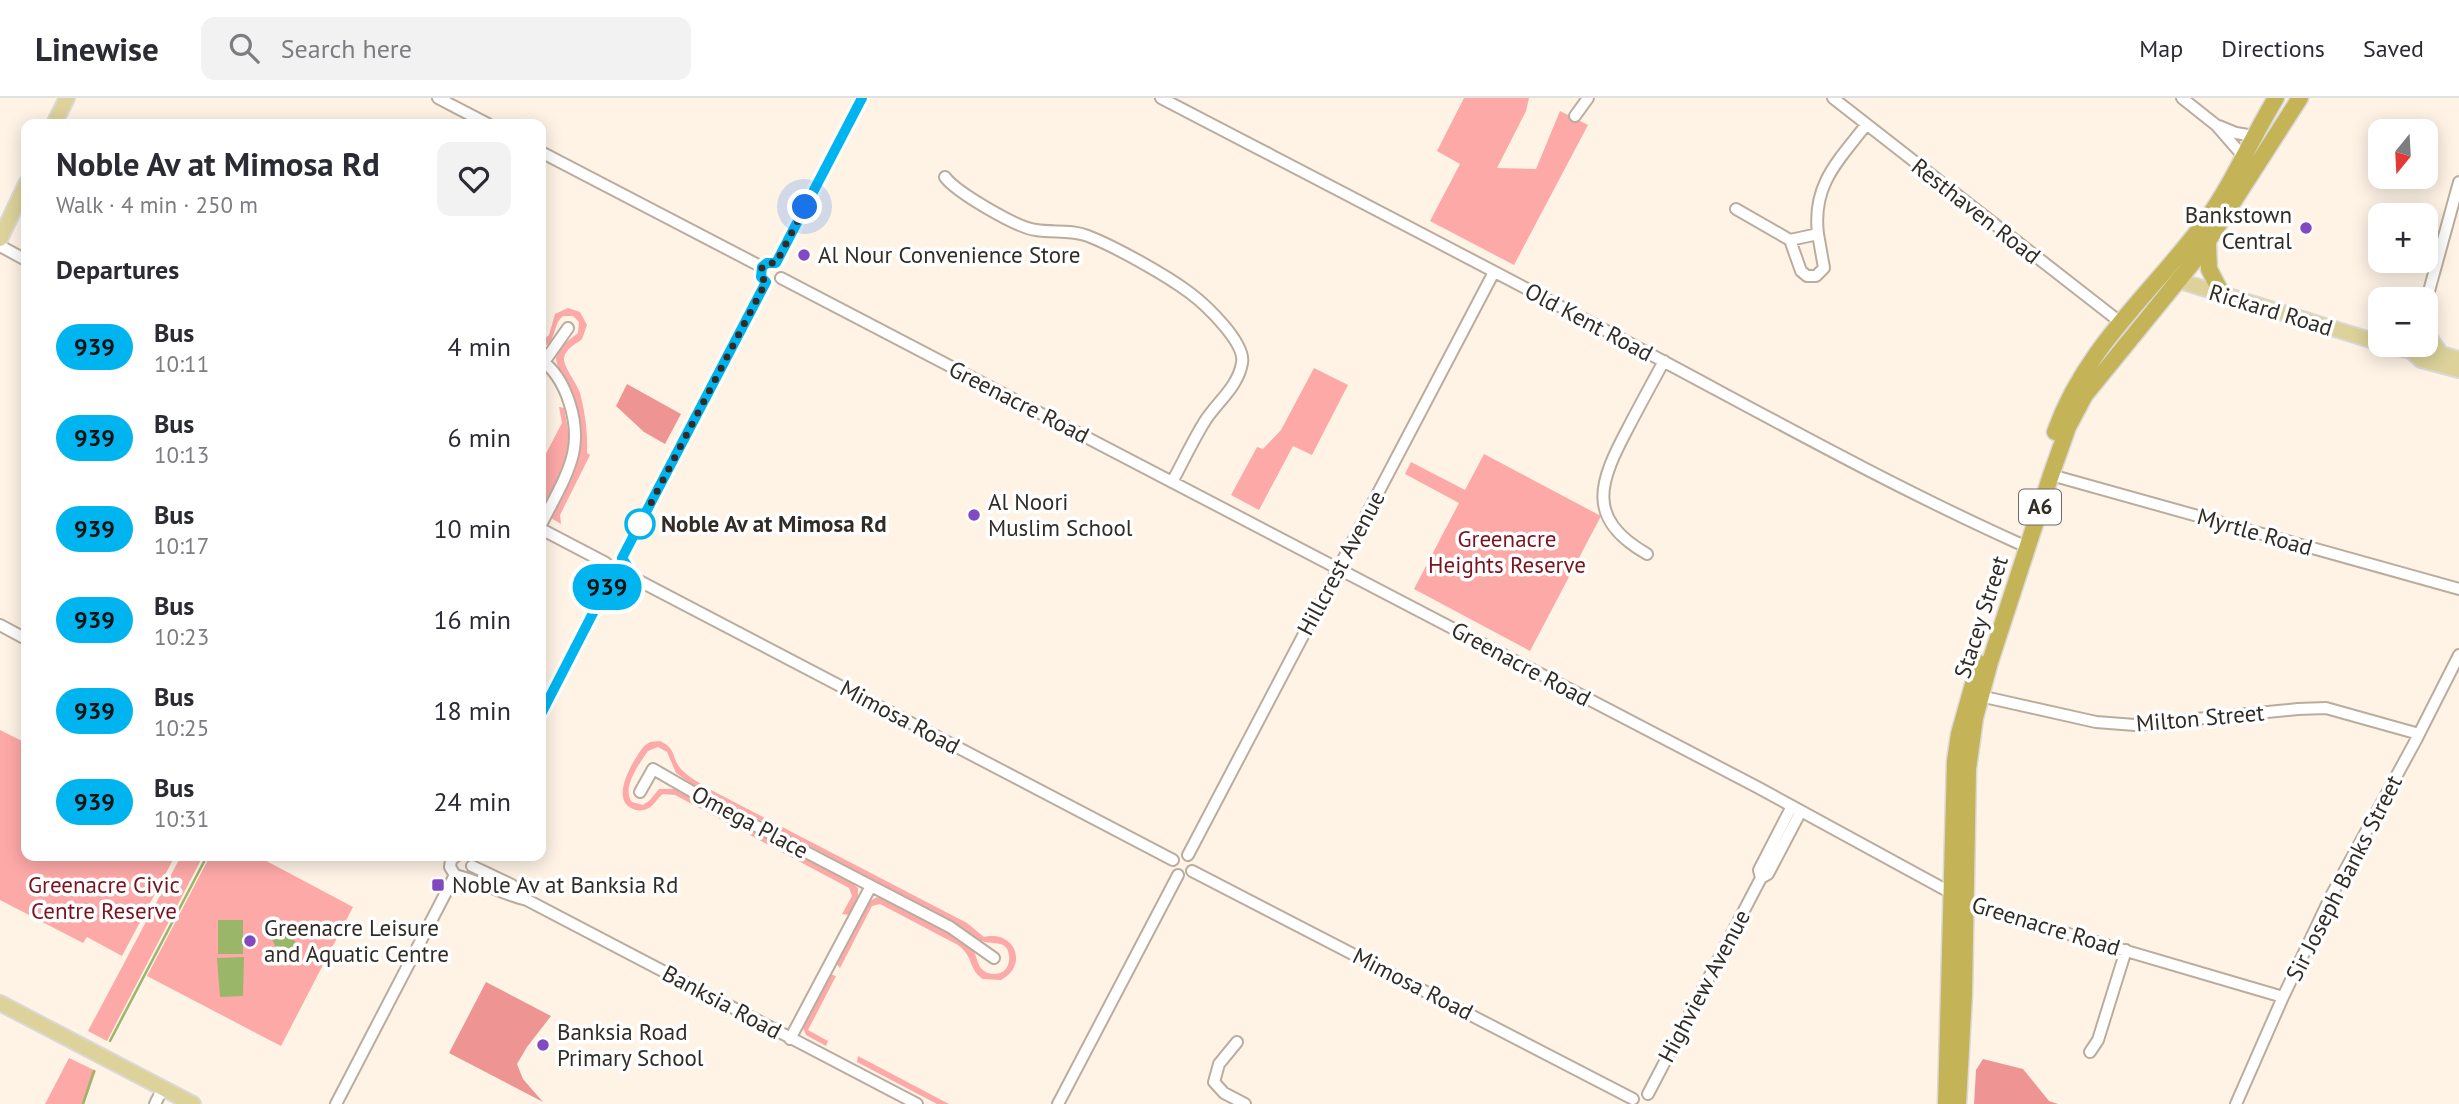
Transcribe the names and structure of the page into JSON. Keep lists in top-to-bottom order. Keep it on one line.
{"streets":{"highway":["A6","Stacey Street"],"main road":["Rickard Road"],"street":["Resthaven Road","Old Kent Road","Greenacre Road","Myrtle Road","Hillcrest Avenue","Mimosa Road","Milton Street","Omega Place","Sir Joseph Banks Street","Highview Avenue","Banksia Road"]},"crossings":[["Resthaven Road","Stacey Street"],["Rickard Road","Stacey Street"],["Old Kent Road","Hillcrest Avenue"],["Old Kent Road","Stacey Street"],["Greenacre Road","Hillcrest Avenue"],["Greenacre Road","Stacey Street"],["Greenacre Road","Sir Joseph Banks Street"],["Greenacre Road","Highview Avenue"],["Myrtle Road","Stacey Street"],["Hillcrest Avenue","Mimosa Road"],["Stacey Street","Milton Street"],["Milton Street","Sir Joseph Banks Street"]],"parks":["Greenacre Heights Reserve","Greenacre Civic Centre Reserve"],"places":{"other":["Bankstown Central","Al Nour Convenience Store","Al Noori Muslim School","Noble Av at Mimosa Rd","Greenacre Leisure and Aquatic Centre","Banksia Road Primary School"],"transit":["Noble Av at Banksia Rd"]},"lines":["bus line 939"],"north":"bottom","page":{"header":"Linewise","search":"Search here","nav":["Map","Directions","Saved"],"on_map":"939","map_buttons":["+","−"],"heading":[["Noble Av at Mimosa Rd","Walk · 4 min · 250 m"],"Departures"],"list":[{"mark":"939","name":"Bus","note":"10:11","value":"4 min"},{"mark":"939","name":"Bus","note":"10:13","value":"6 min"},{"mark":"939","name":"Bus","note":"10:17","value":"10 min"},{"mark":"939","name":"Bus","note":"10:23","value":"16 min"},{"mark":"939","name":"Bus","note":"10:25","value":"18 min"},{"mark":"939","name":"Bus","note":"10:31","value":"24 min"}]}}
